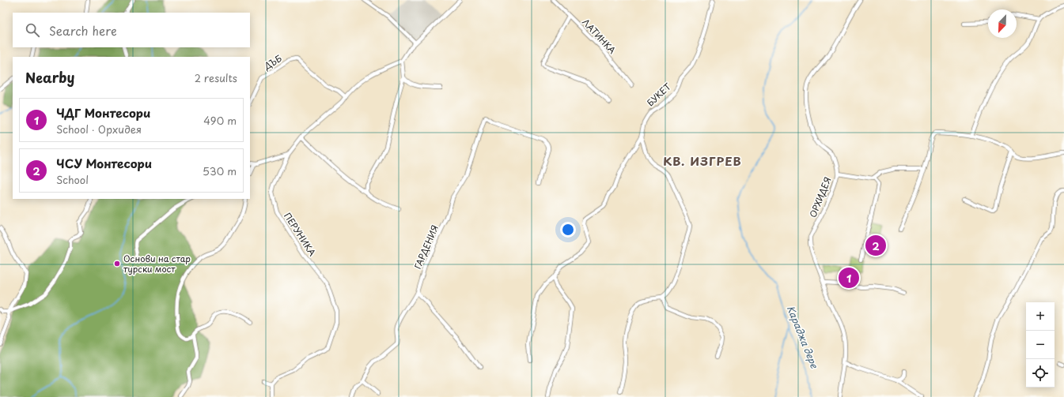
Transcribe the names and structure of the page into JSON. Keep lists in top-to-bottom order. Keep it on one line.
{"streets":{"street":["ЛАТИНКА","ДЪБ","БУКЕТ","ОРХИДЕЯ","ПЕРУНИКА","ГАРДЕНИЯ"]},"crossings":[["ДЪБ","ПЕРУНИКА"]],"districts":["КВ. ИЗГРЕВ"],"water":["Караджа дере"],"places":["Основи на стар турски мост"],"north":"bottom left","page":{"search":"Search here","heading":["Nearby","2 results"],"list":[{"mark":"1","name":"ЧДГ Монтесори","note":"School · Орхидея","value":"490 m"},{"mark":"2","name":"ЧСУ Монтесори","note":"School","value":"530 m"}],"pins":["2","1"],"map_buttons":["+","−"]}}
